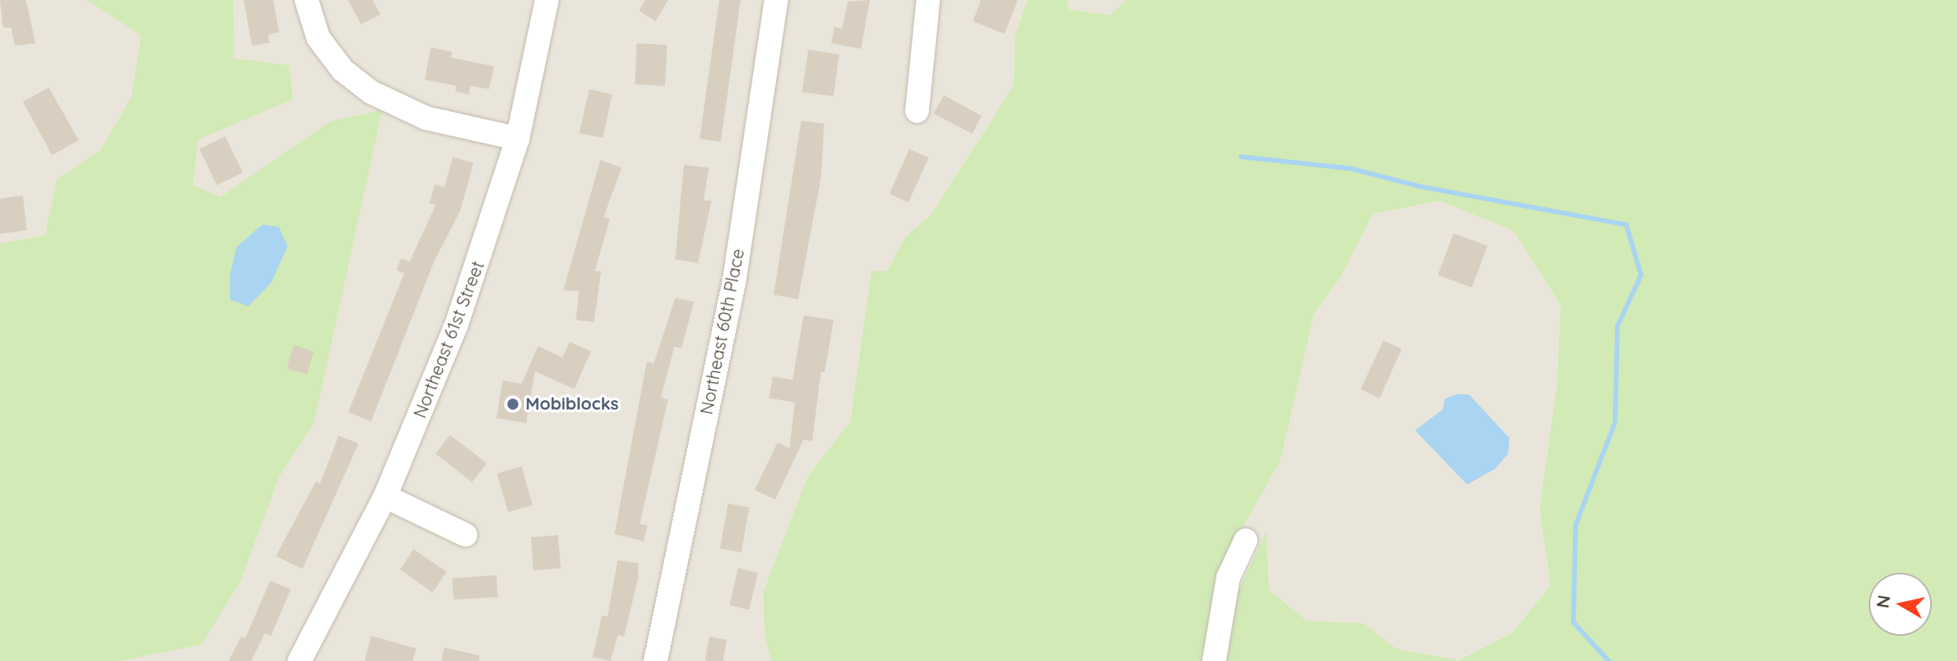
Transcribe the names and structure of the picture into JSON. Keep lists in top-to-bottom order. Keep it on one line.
{"streets":{"street":["Northeast 60th Place","Northeast 61st Street"]},"places":["Mobiblocks"],"north":"left"}
